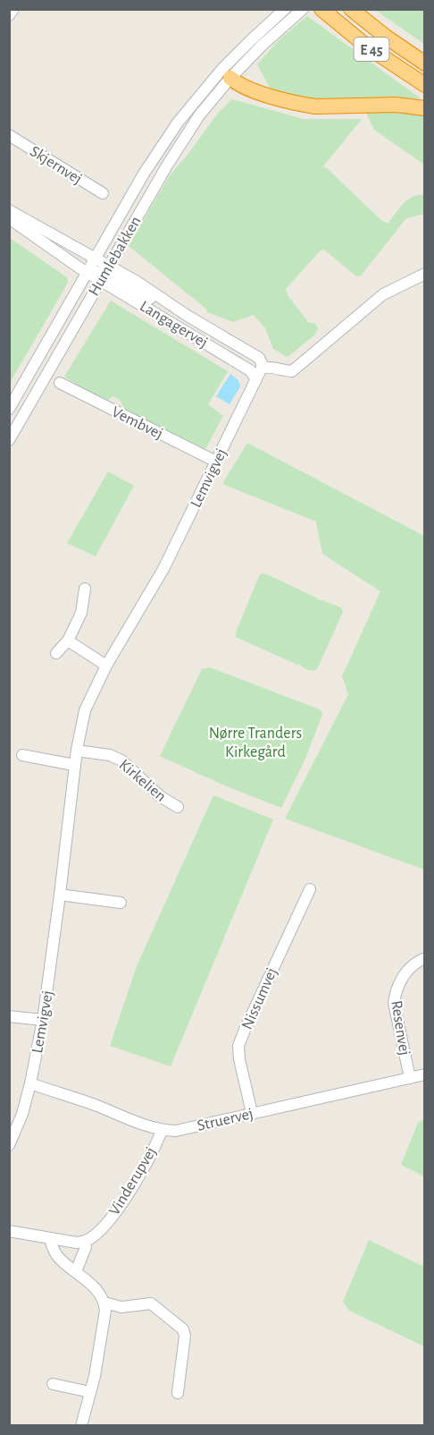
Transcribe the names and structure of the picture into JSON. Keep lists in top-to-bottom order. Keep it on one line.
{"streets":{"highway":["E 45"],"street":["Skjernvej","Humlebakken","Langagervej","Vembvej","Lemvigvej","Kirkelien","Nissumvej","Resenvej","Struervej","Vinderupvej"]},"crossings":[["Humlebakken","Langagervej"],["Langagervej","Lemvigvej"],["Vembvej","Lemvigvej"],["Lemvigvej","Kirkelien"],["Lemvigvej","Struervej"],["Nissumvej","Struervej"],["Resenvej","Struervej"],["Struervej","Vinderupvej"]],"parks":["Nørre Tranders Kirkegård"]}
